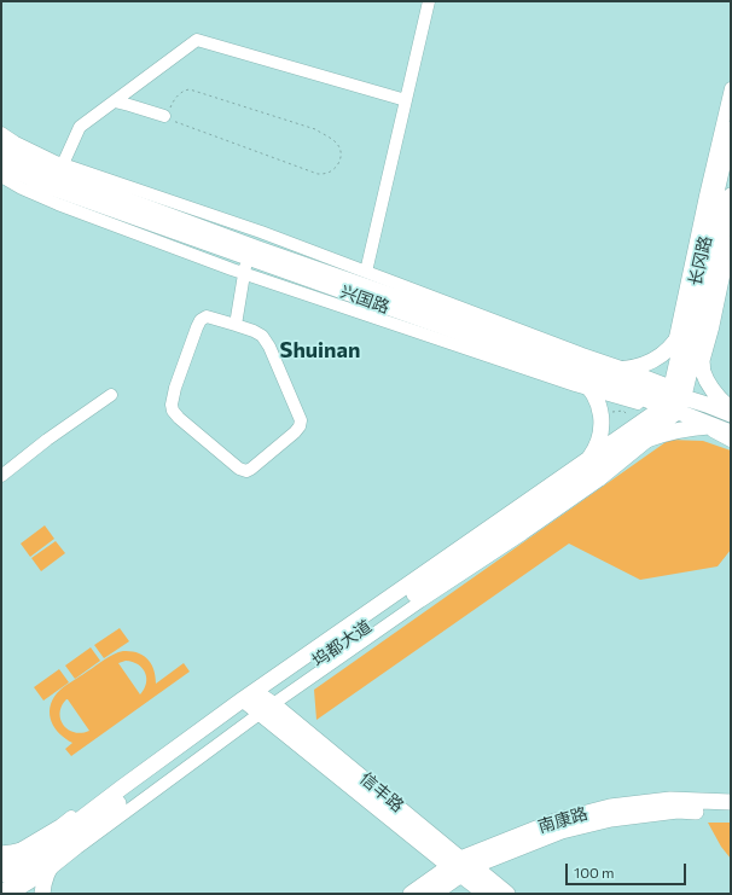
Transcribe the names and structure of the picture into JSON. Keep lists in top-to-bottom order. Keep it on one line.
{"streets":{"main road":["长冈路","兴国路","坞都大道","信丰路","南康路"]},"crossings":[["长冈路","兴国路"],["长冈路","坞都大道"],["兴国路","坞都大道"],["坞都大道","信丰路"],["信丰路","南康路"]],"districts":["Shuinan"],"scale_bar":"100 m"}
